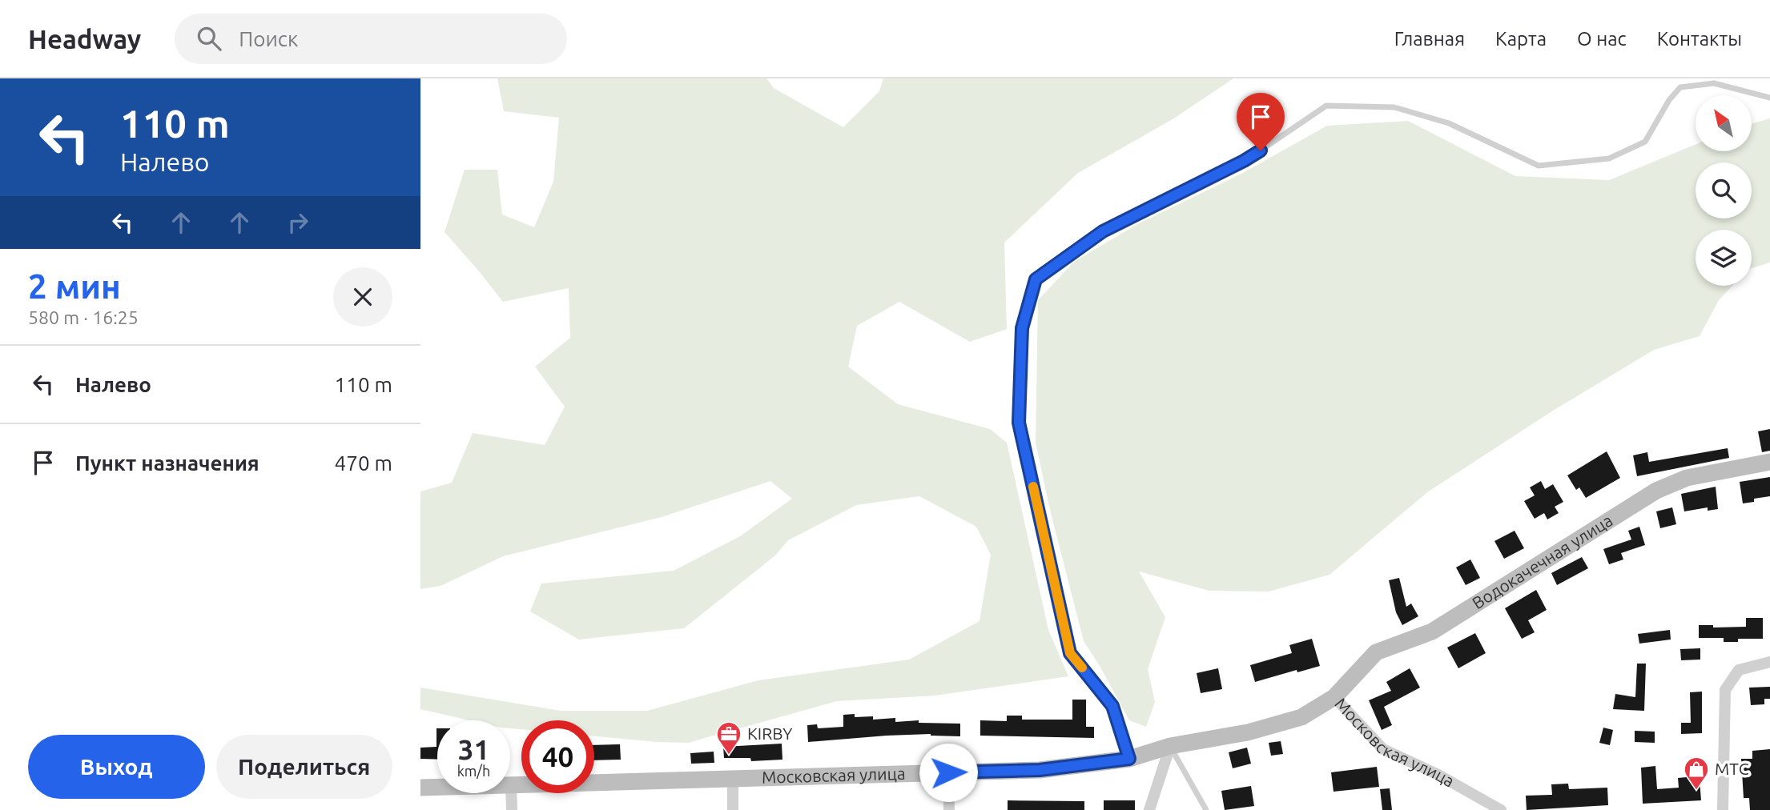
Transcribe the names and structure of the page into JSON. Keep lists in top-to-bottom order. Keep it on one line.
{"streets":{"street":["Водокачечная улица","Московская улица"]},"crossings":[["Водокачечная улица","Московская улица"]],"places":{"office":["KIRBY"],"shop":["МТС"]},"north":"top left","page":{"header":"Headway","search":"Поиск","nav":["Главная","Карта","О нас","Контакты"],"turn":["110 m","Налево"],"heading":["2 мин","580 m · 16:25"],"list":[{"name":"Налево","value":"110 m"},{"name":"Пункт назначения","value":"470 m"}],"speed":"31 km/h","limit":"40","buttons":["Выход","Поделиться"]}}
